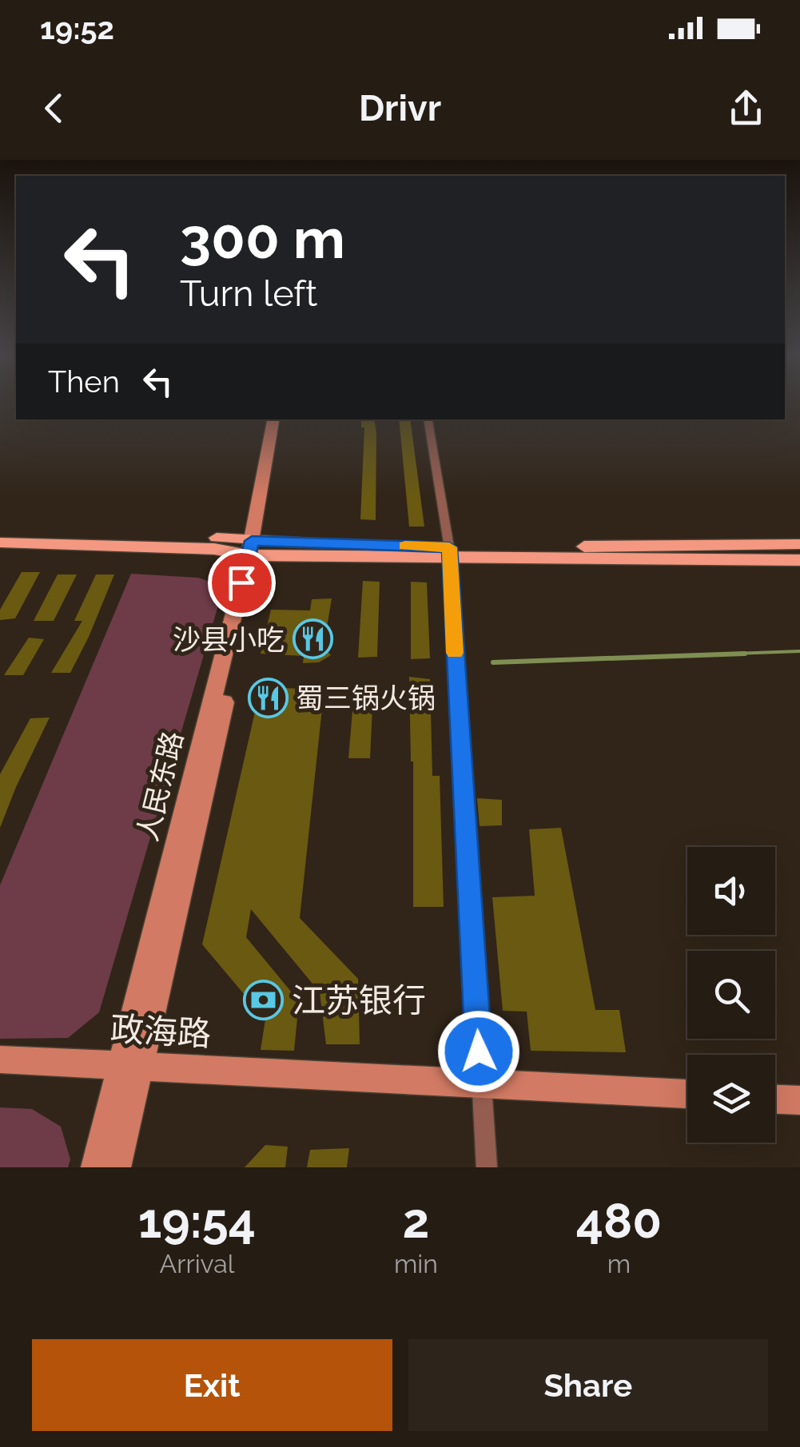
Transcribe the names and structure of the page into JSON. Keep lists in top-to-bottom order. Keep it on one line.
{"streets":{"street":["人民东路","政海路"]},"crossings":[["人民东路","政海路"]],"places":{"restaurant":["沙县小吃","蜀三锅火锅"],"bank":["江苏银行"]},"page":{"status":"19:52","header":"Drivr","turn":["300 m","Turn left"],"then":"Then","eta":["19:54","Arrival","2","min","480","m"],"buttons":["Exit","Share"]}}
